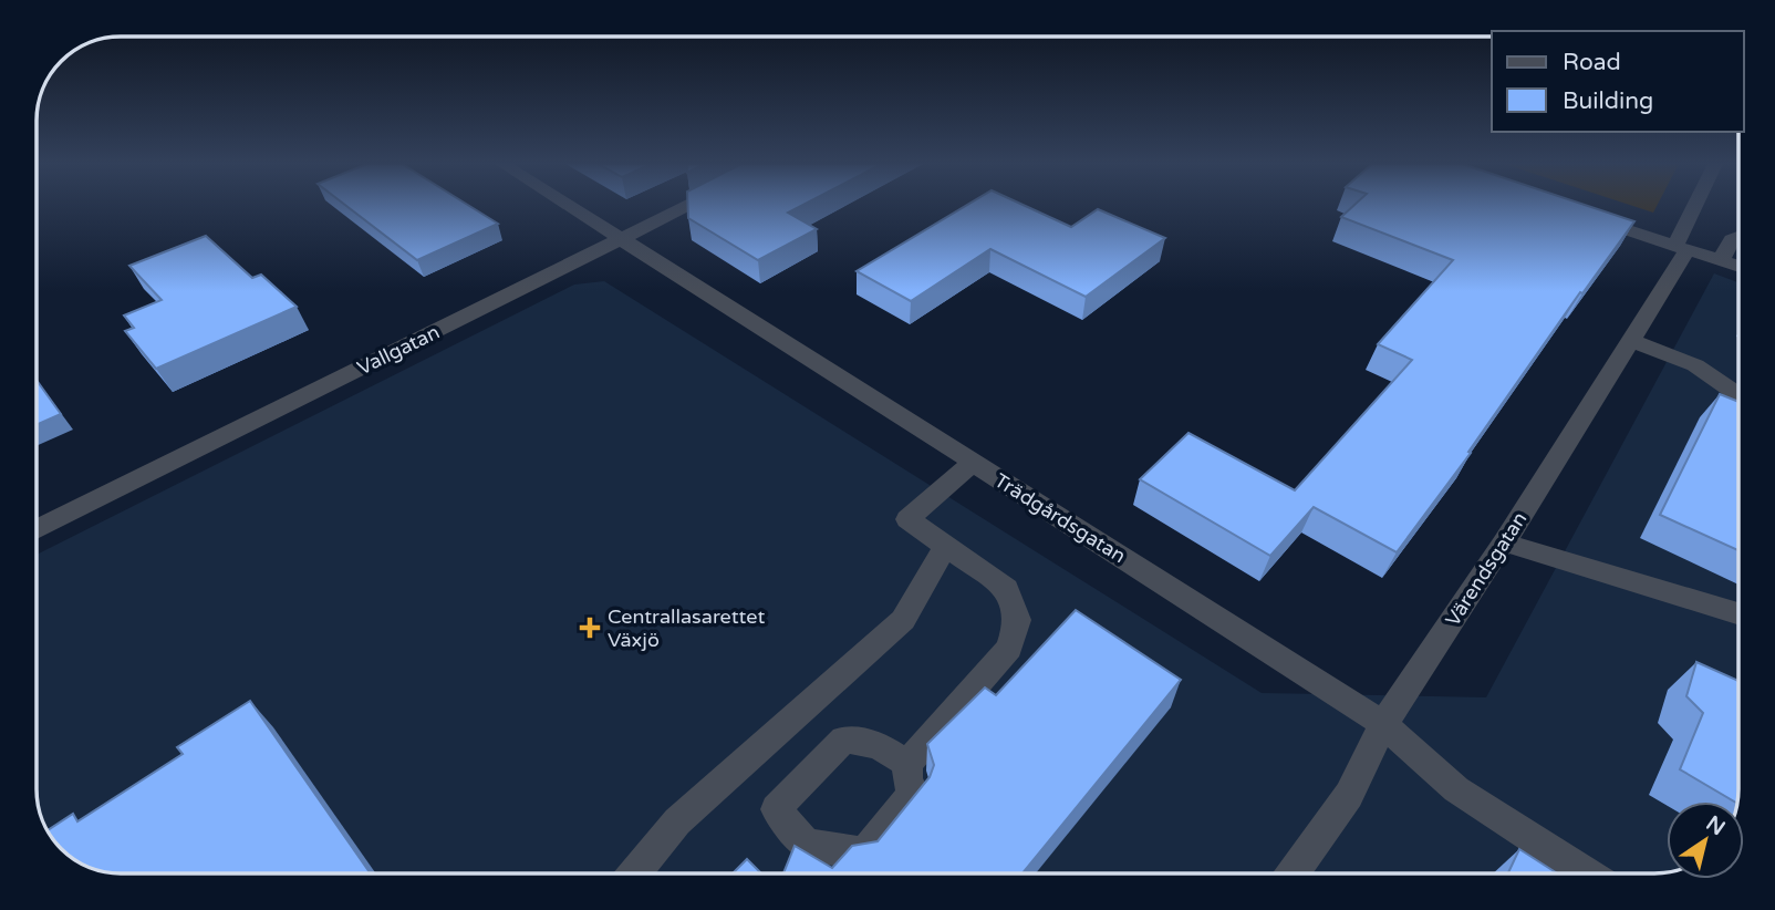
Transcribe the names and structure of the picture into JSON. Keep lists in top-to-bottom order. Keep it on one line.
{"streets":{"street":["Vallgatan","Trädgårdsgatan","Värendsgatan"]},"crossings":[["Vallgatan","Trädgårdsgatan"],["Trädgårdsgatan","Värendsgatan"]],"places":{"health":["Centrallasarettet Växjö"]},"legend":["Road","Building"],"north":"top right"}
